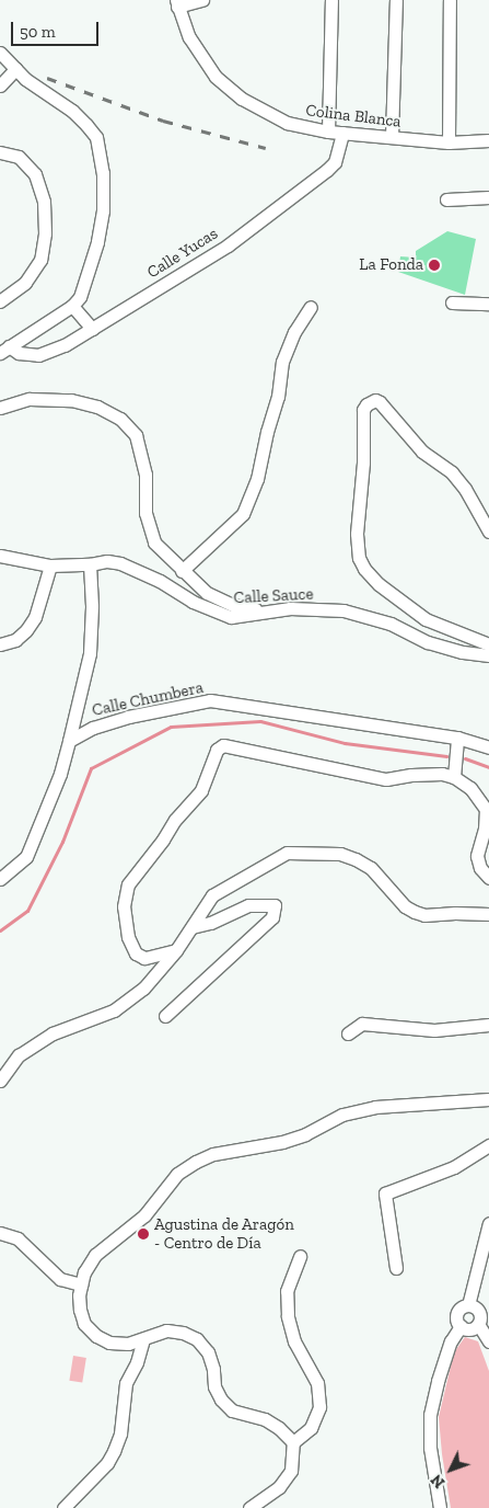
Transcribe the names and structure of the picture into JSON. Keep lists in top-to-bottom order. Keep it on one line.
{"streets":{"street":["Colina Blanca","Calle Yucas","Calle Sauce","Calle Chumbera"]},"crossings":[["Colina Blanca","Calle Yucas"]],"places":["La Fonda","Agustina de Aragón - Centro de Día"],"scale_bar":"50 m","north":"bottom left"}
